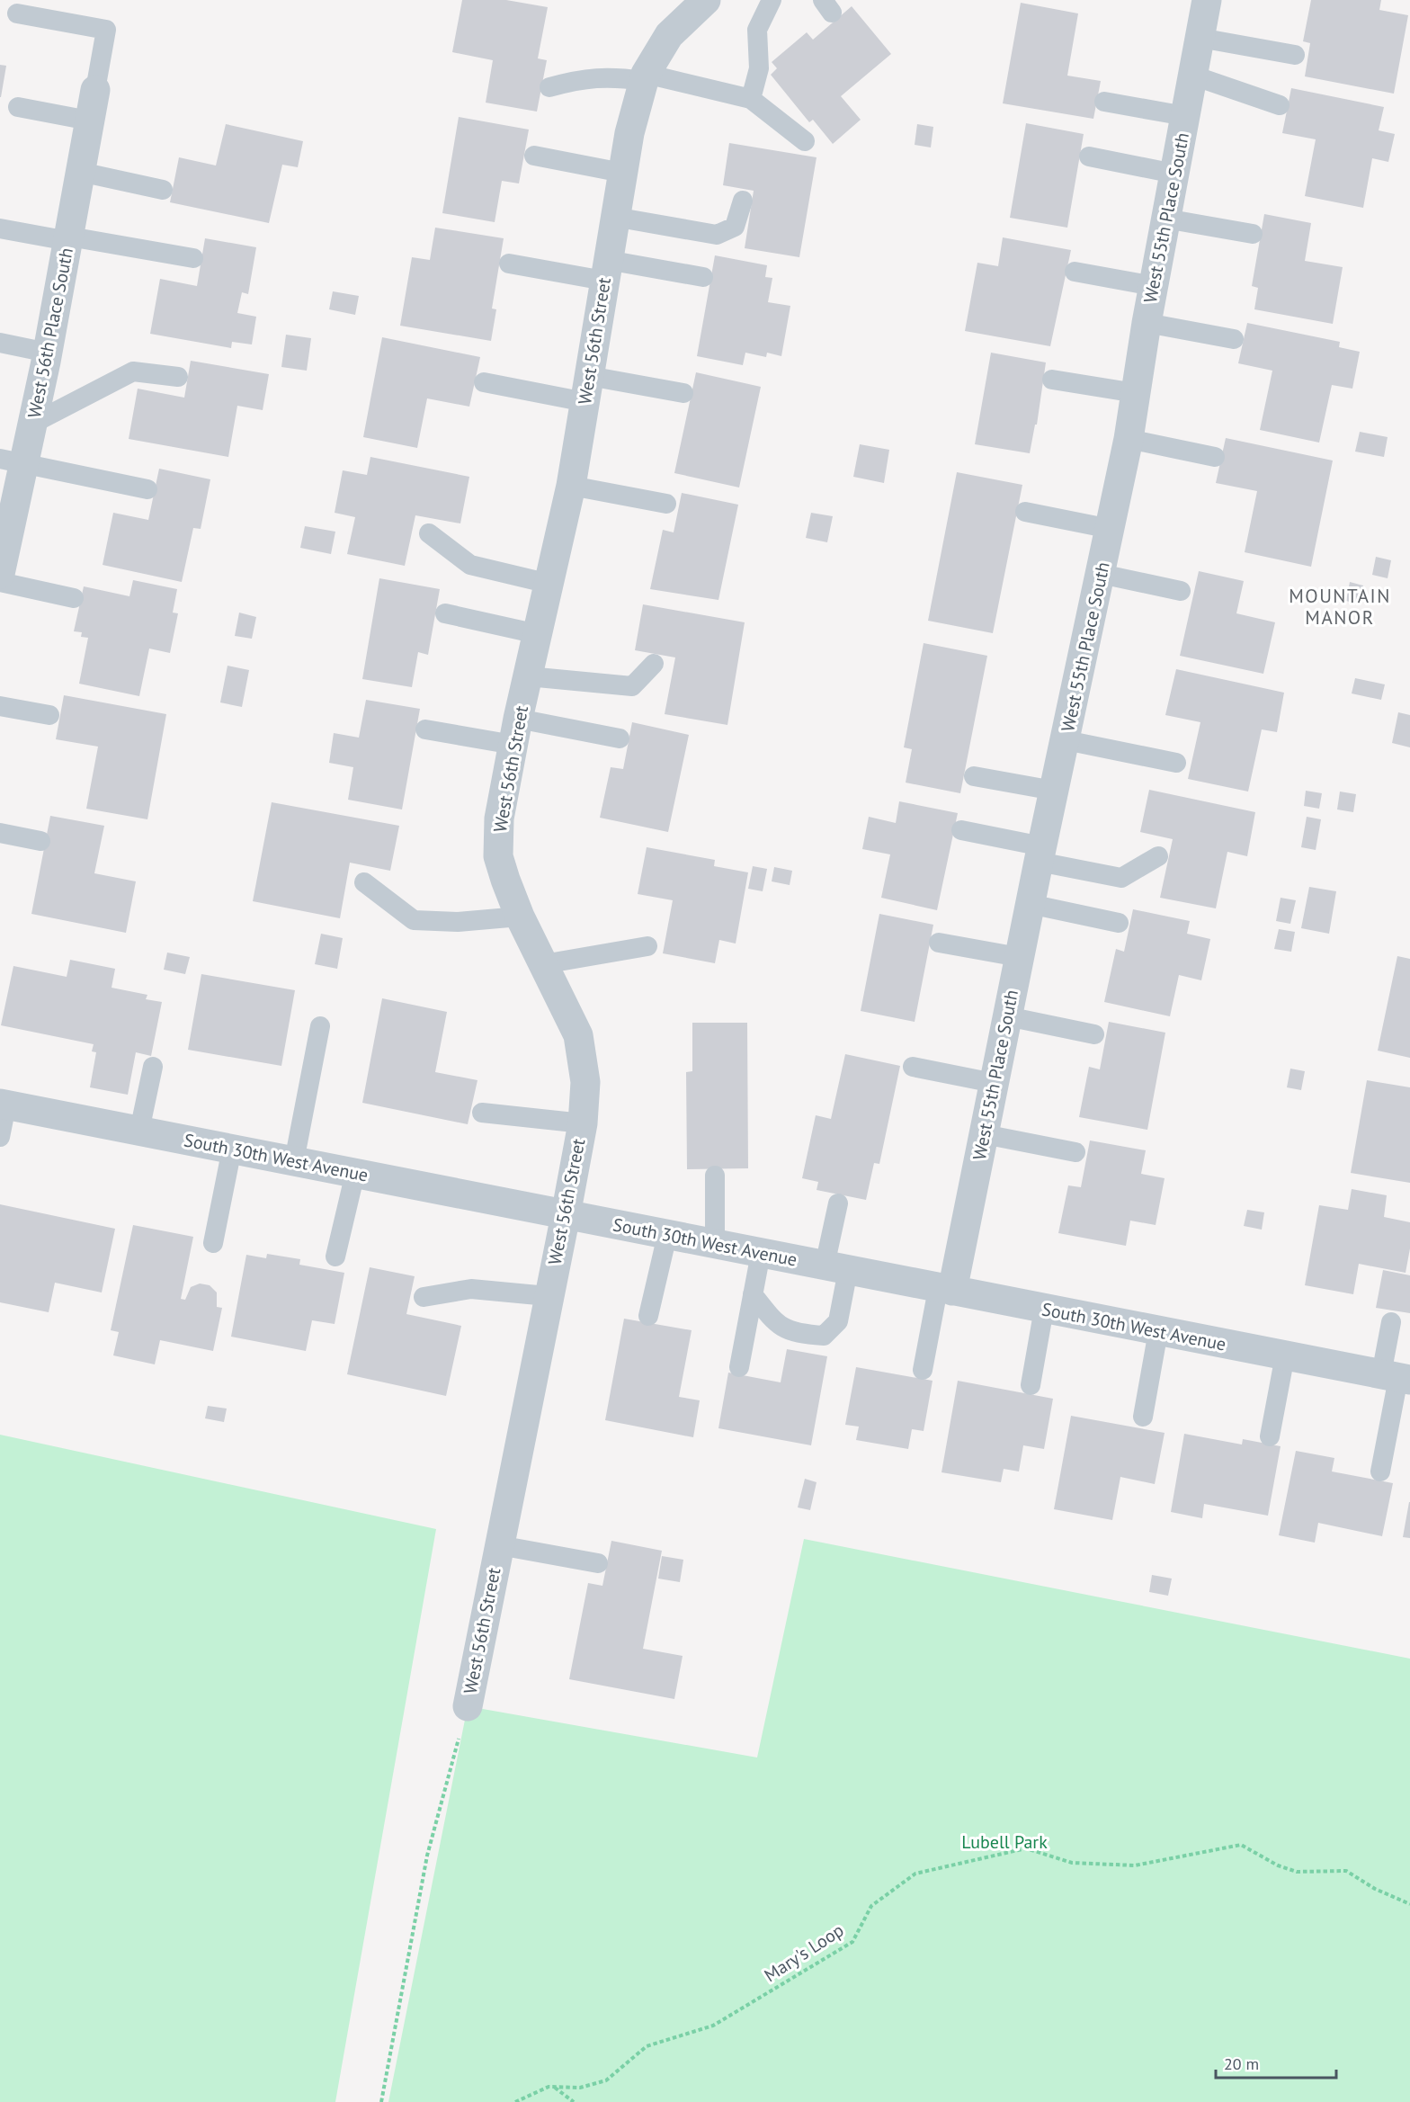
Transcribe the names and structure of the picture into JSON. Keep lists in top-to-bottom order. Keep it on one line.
{"streets":{"street":["West 55th Place South","West 56th Place South","West 56th Street","South 30th West Avenue"],"path":["Mary's Loop"]},"crossings":[["West 55th Place South","South 30th West Avenue"],["West 56th Street","South 30th West Avenue"]],"districts":["MOUNTAIN MANOR"],"parks":["Lubell Park"],"scale_bar":"20 m"}
